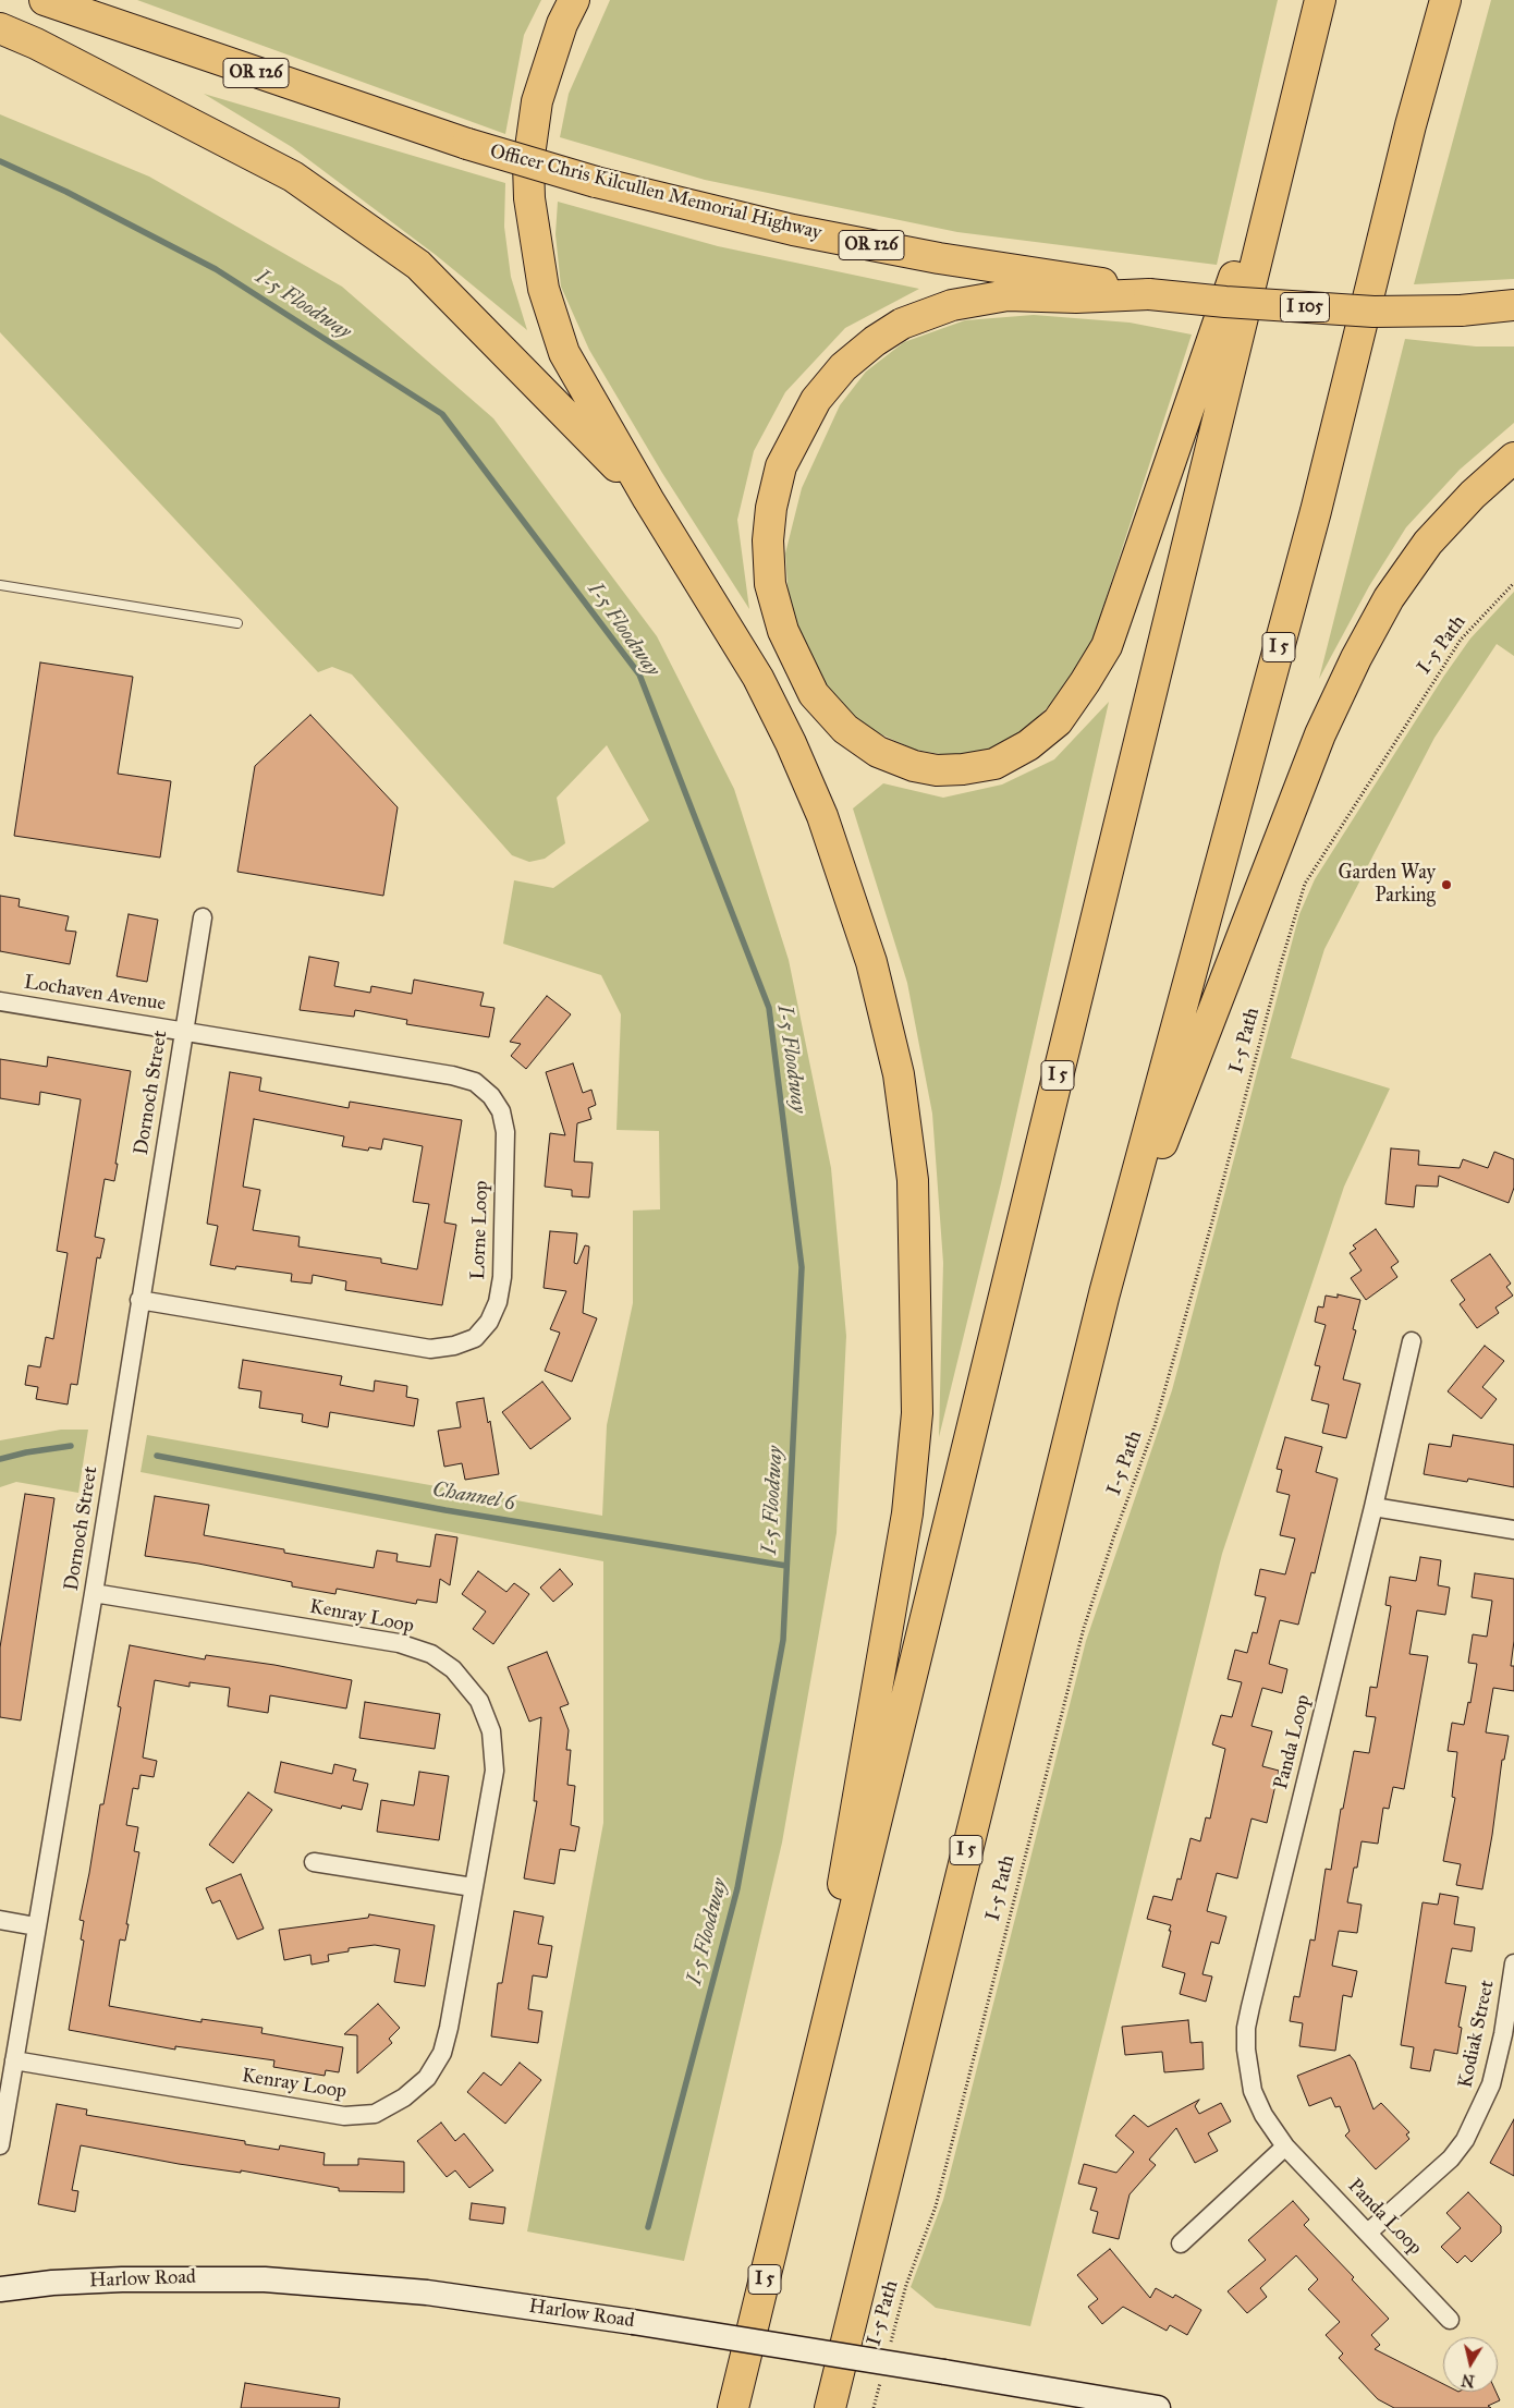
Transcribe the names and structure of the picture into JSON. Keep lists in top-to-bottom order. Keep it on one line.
{"streets":{"highway":["OR 126","Officer Chris Kilcullen Memorial Highway","I 105","I 5"],"main road":["Harlow Road"],"street":["Lochaven Avenue","Dornoch Street","Lorne Loop","Kenray Loop","Panda Loop","Kodiak Street"],"path":["I-5 Path"]},"crossings":[["Lochaven Avenue","Dornoch Street"],["Lochaven Avenue","Lorne Loop"],["Dornoch Street","Lorne Loop"],["Dornoch Street","Kenray Loop"],["Panda Loop","Kodiak Street"]],"water":["I-5 Floodway","Channel 6"],"places":["Garden Way Parking"],"north":"bottom"}
